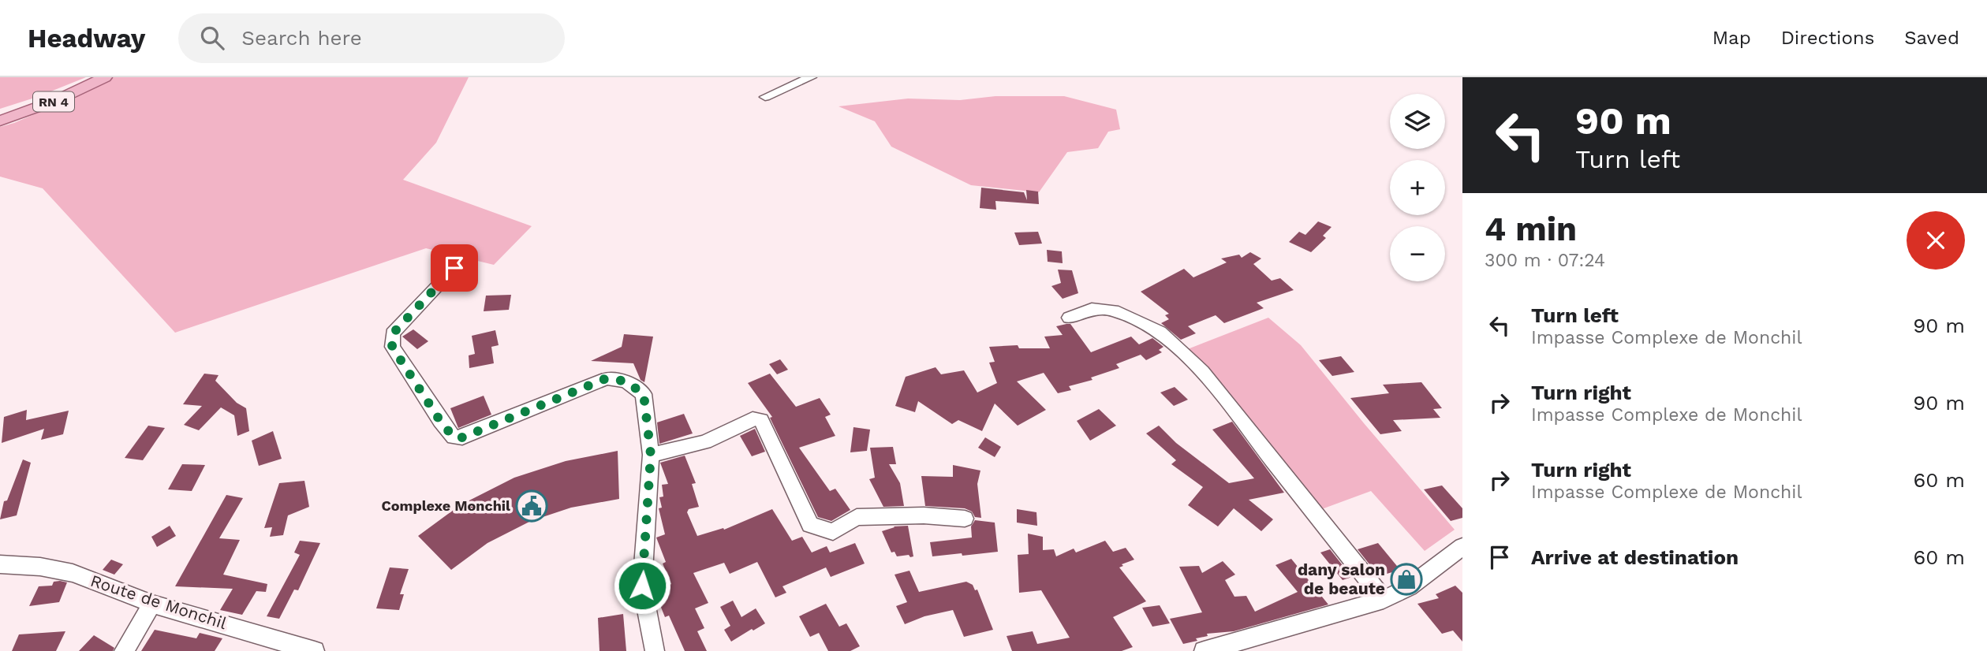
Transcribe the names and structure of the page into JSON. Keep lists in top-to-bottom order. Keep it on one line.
{"streets":{"main road":["RN 4"],"street":["Route de Monchil"]},"places":{"public building":["Complexe Monchil"],"shop":["dany salon de beaute"]},"page":{"header":"Headway","search":"Search here","nav":["Map","Directions","Saved"],"turn":["90 m","Turn left"],"map_buttons":["+","−"],"heading":["4 min","300 m · 07:24"],"list":[{"name":"Turn left","note":"Impasse Complexe de Monchil","value":"90 m"},{"name":"Turn right","note":"Impasse Complexe de Monchil","value":"90 m"},{"name":"Turn right","note":"Impasse Complexe de Monchil","value":"60 m"},{"name":"Arrive at destination","value":"60 m"}]}}
